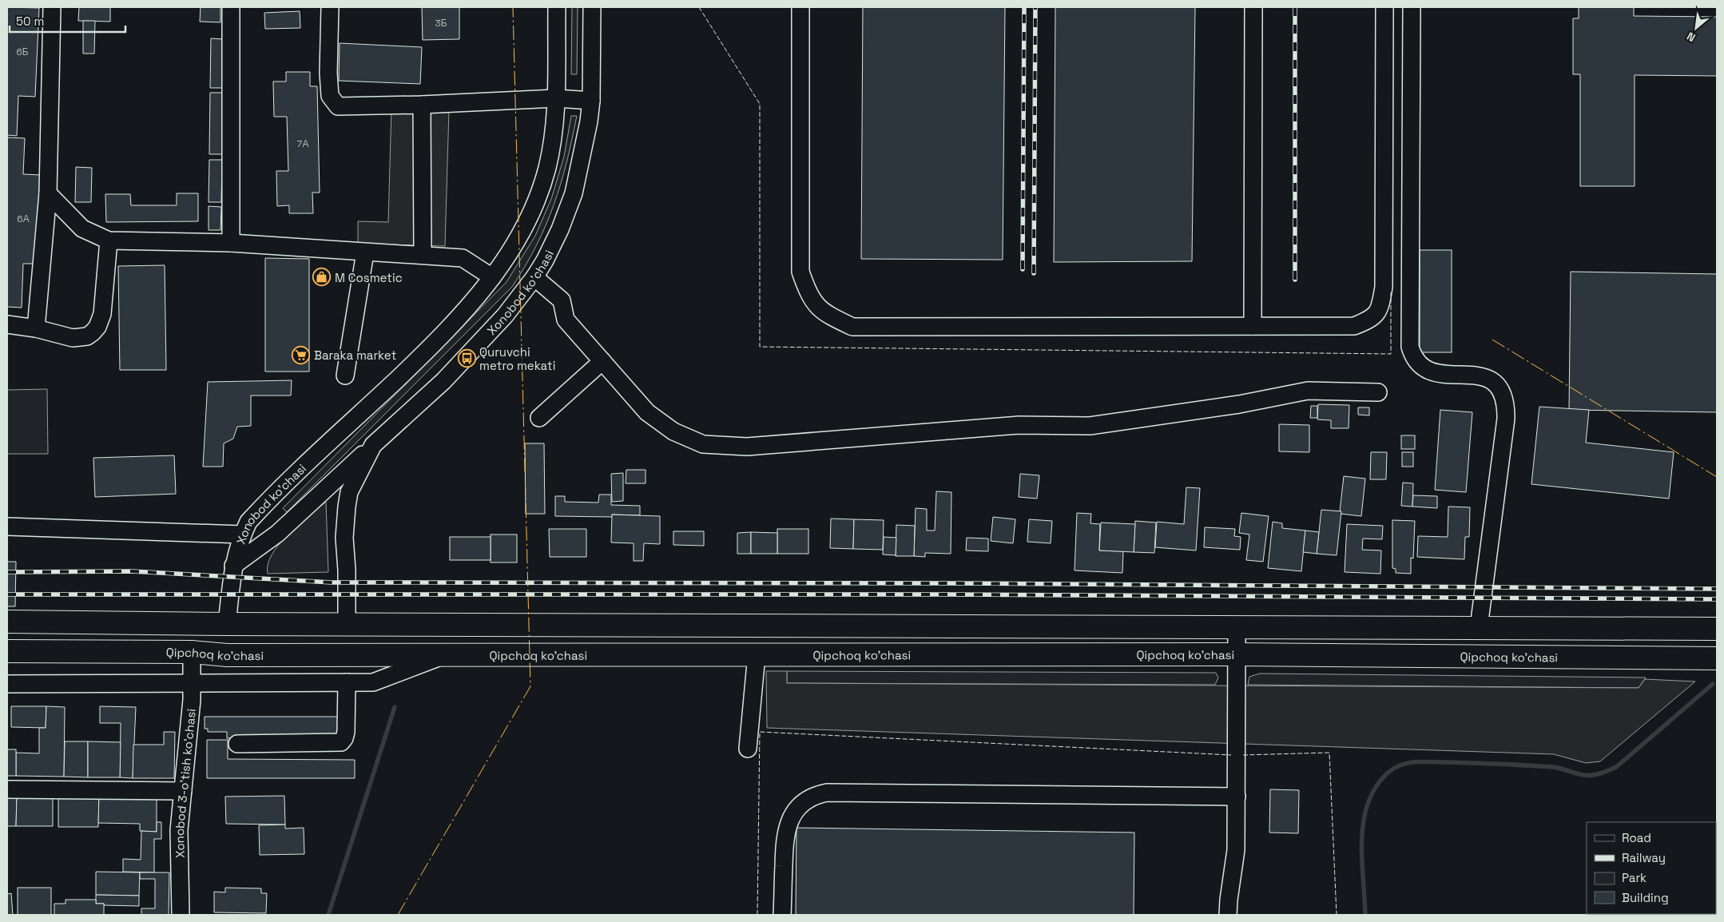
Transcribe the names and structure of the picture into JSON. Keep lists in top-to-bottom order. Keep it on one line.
{"streets":{"main road":["Qipchoq ko'chasi"],"street":["Xonobod ko'chasi","Xonobod 3-o'tish ko'chasi"]},"crossings":[["Qipchoq ko'chasi","Xonobod 3-o'tish ko'chasi"]],"places":{"shop":["M Cosmetic"],"supermarket":["Baraka market"],"bus stop":["Quruvchi metro mekati"]},"house_numbers":["3Б","6Б","7А","6А"],"legend":["Road","Railway","Park","Building"],"scale_bar":"50 m","north":"bottom left"}
